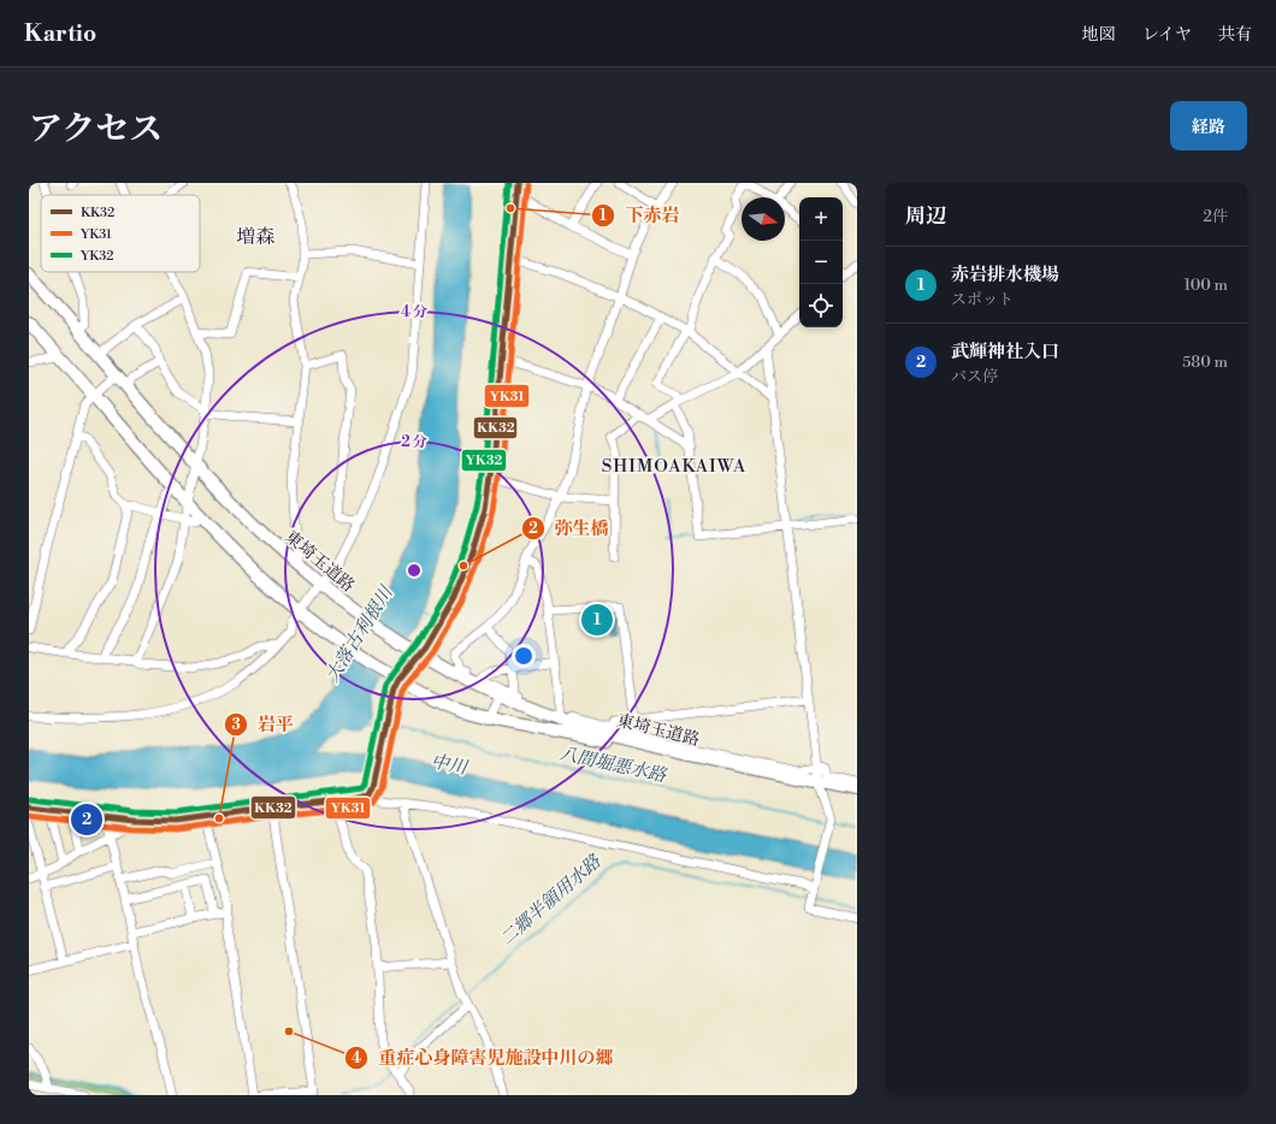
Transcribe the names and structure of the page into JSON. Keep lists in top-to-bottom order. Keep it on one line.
{"streets":{"highway":["東埼玉道路"]},"districts":["増森","SHIMOAKAIWA"],"water":["大落古利根川","中川","八間堀悪水路","二郷半領用水路"],"places":["下赤岩","弥生橋","岩平","重症心身障害児施設中川の郷"],"lines":["transit line KK32","transit line YK32","transit line YK31"],"legend":["KK32","YK31","YK32"],"north":"right","page":{"header":"Kartio","nav":["地図","レイヤ","共有"],"title":"アクセス","buttons":"経路","heading":["周辺","2件"],"map_buttons":["+","−"],"list":[{"mark":"1","name":"赤岩排水機場","note":"スポット","value":"100 m"},{"mark":"2","name":"武輝神社入口","note":"バス停","value":"580 m"}],"pins":["1","2"]},"rings":["4 分","2 分"]}
